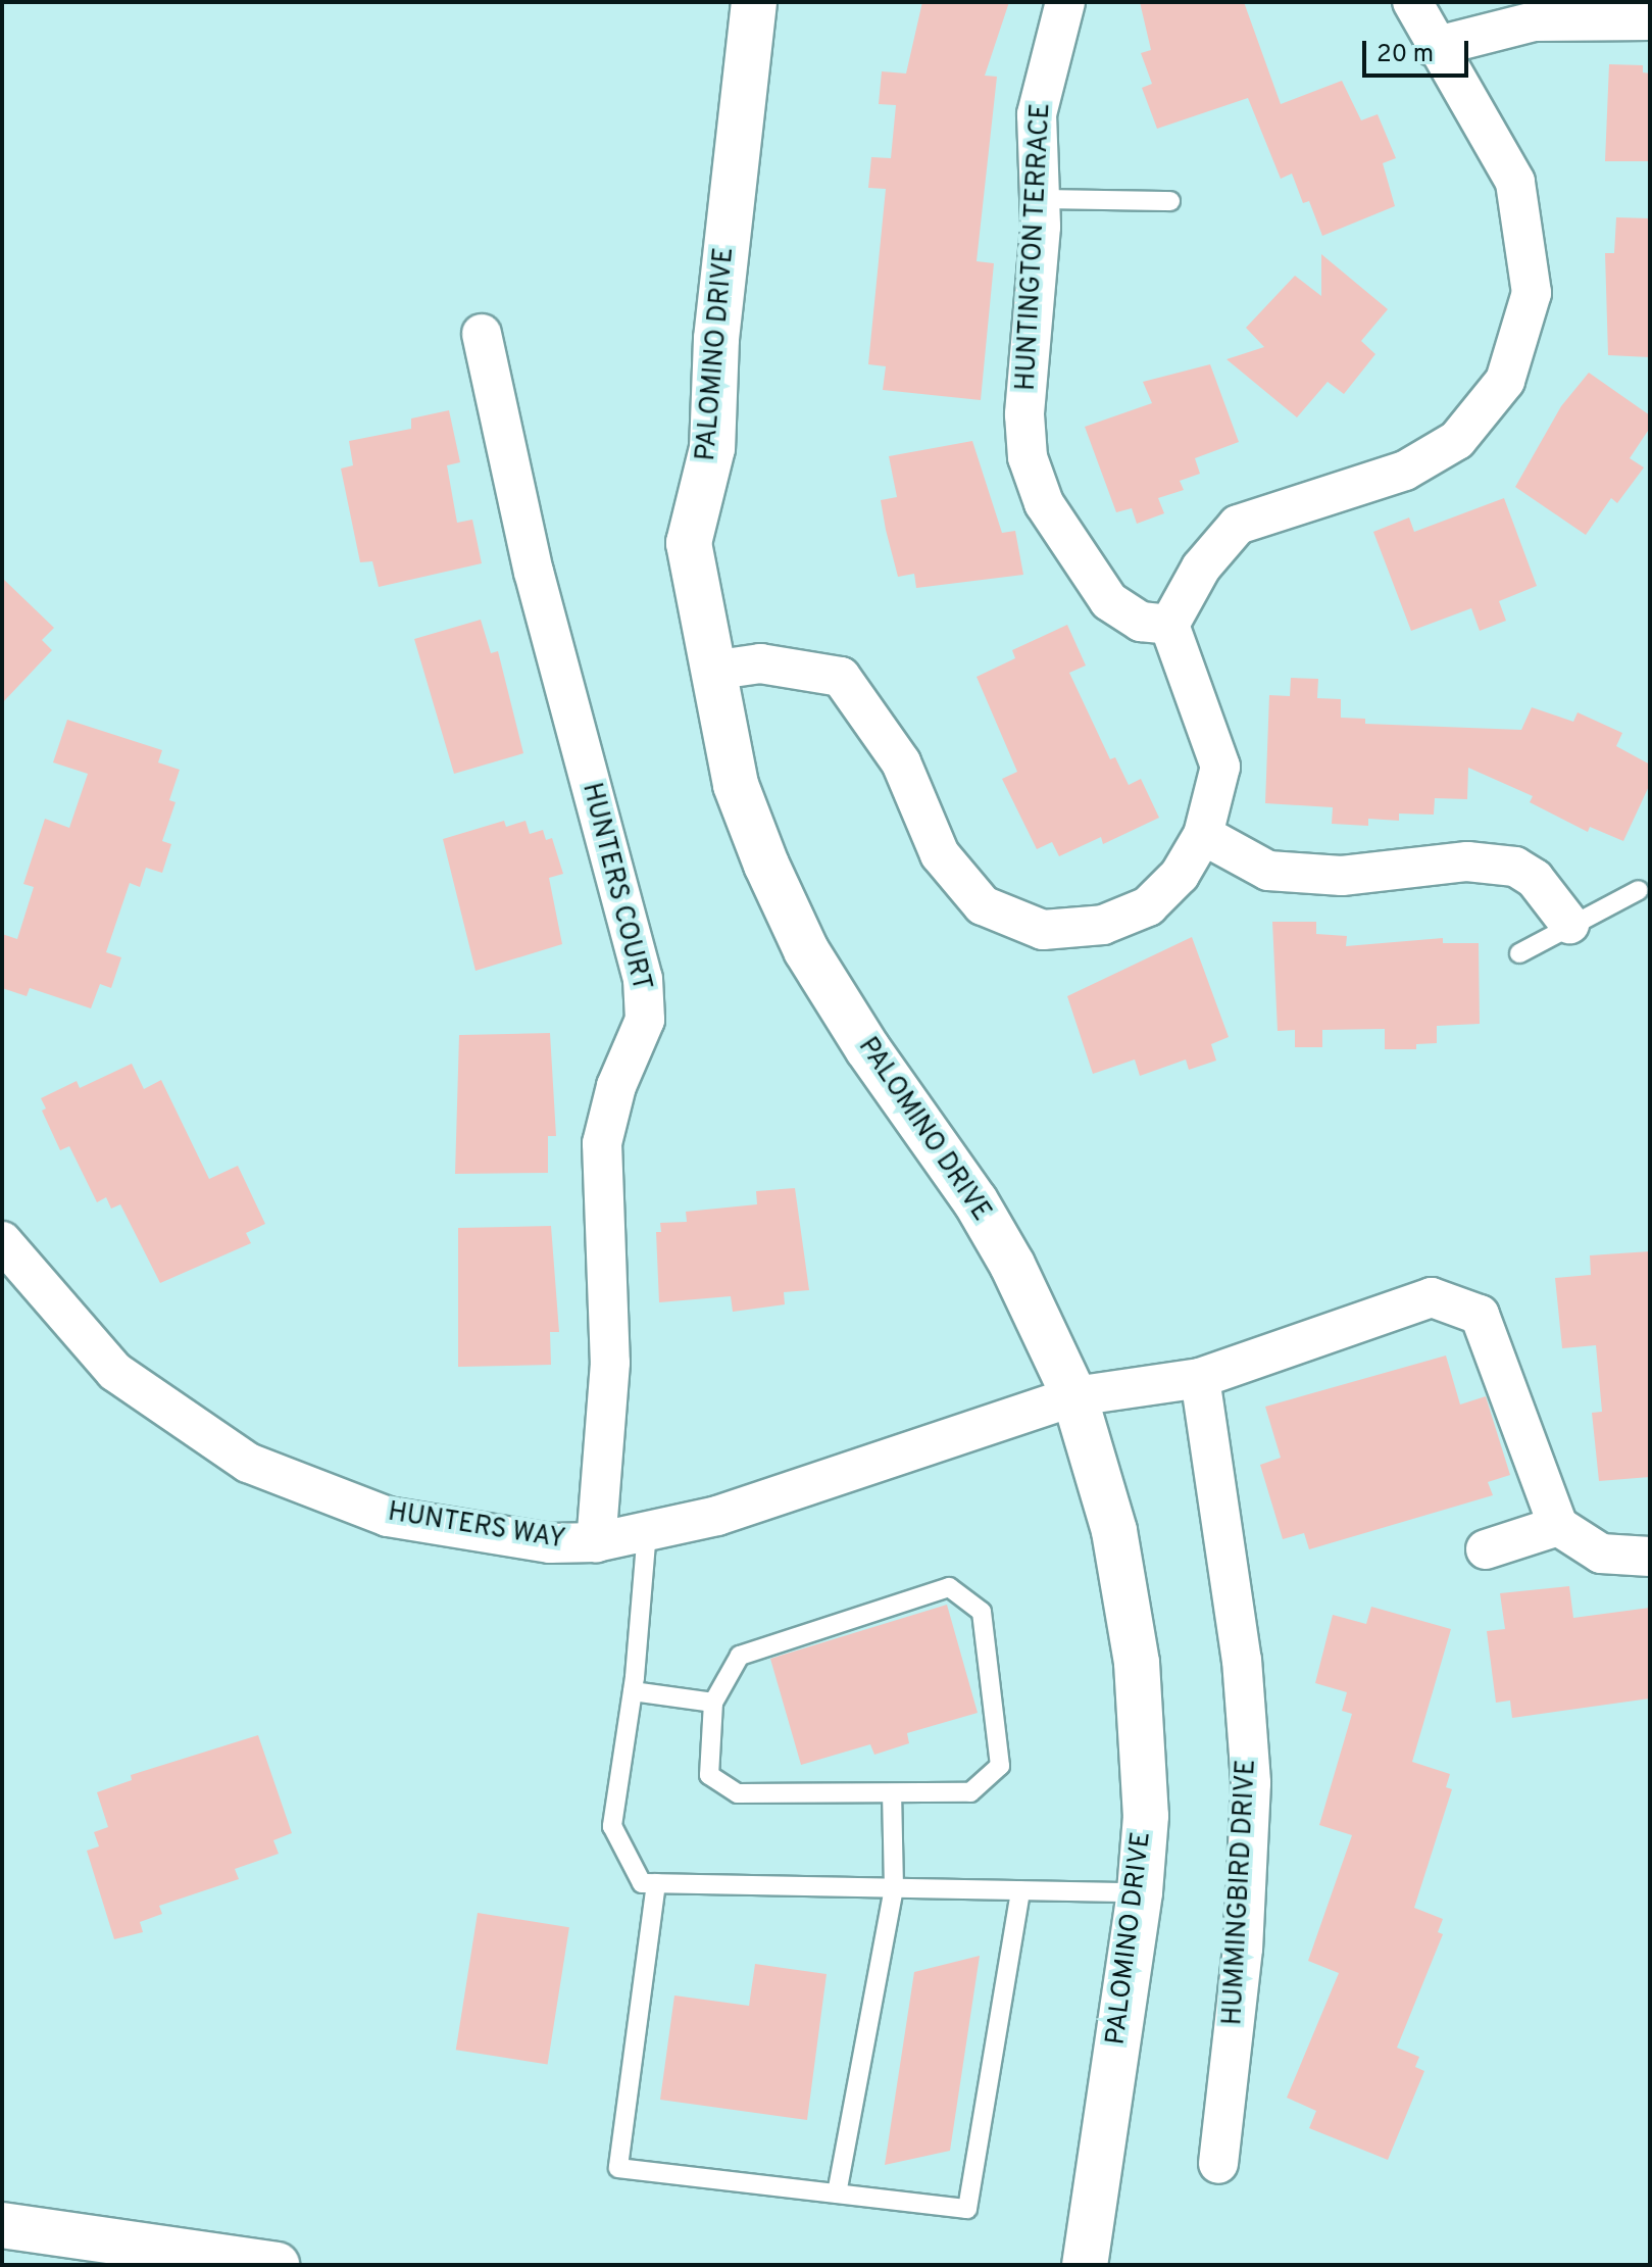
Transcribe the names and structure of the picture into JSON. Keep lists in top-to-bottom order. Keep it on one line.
{"streets":{"street":["HUNTINGTON TERRACE","PALOMINO DRIVE","HUNTERS COURT","HUNTERS WAY","HUMMINGBIRD DRIVE"]},"crossings":[["PALOMINO DRIVE","HUNTERS WAY"],["HUNTERS COURT","HUNTERS WAY"],["HUNTERS WAY","HUMMINGBIRD DRIVE"]],"scale_bar":"20 m"}
